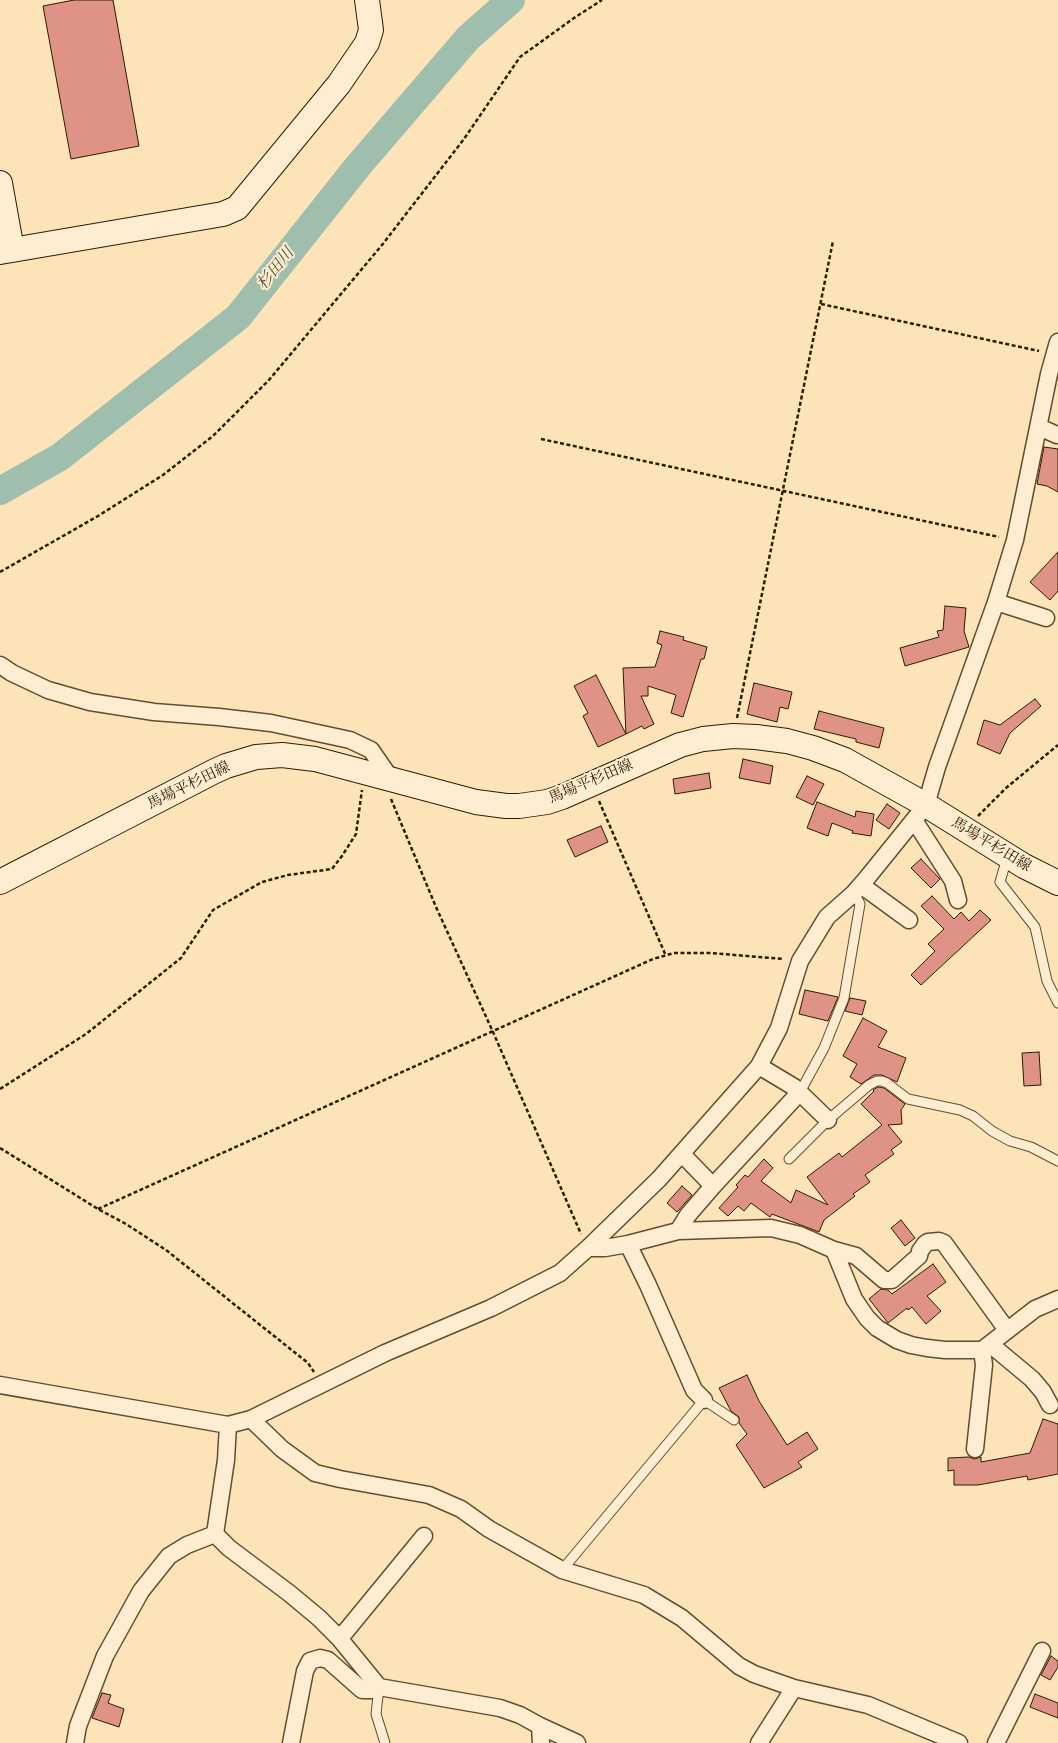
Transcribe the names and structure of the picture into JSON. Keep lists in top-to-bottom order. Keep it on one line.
{"streets":{"main road":["馬場平杉田線"]},"water":["杉田川"]}
